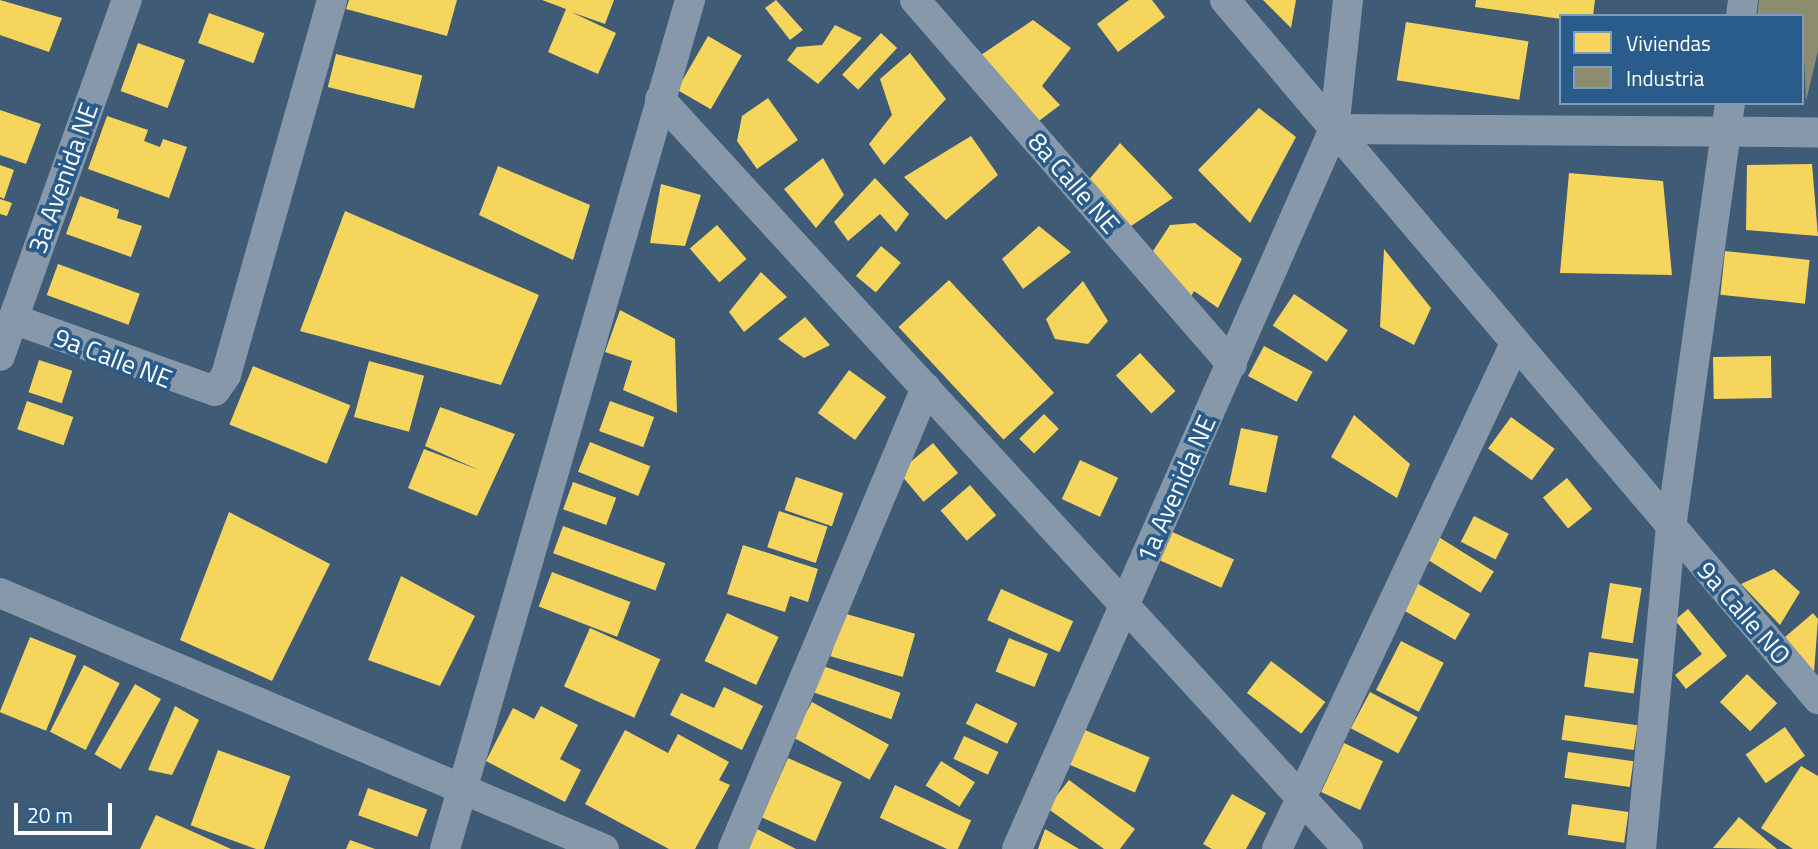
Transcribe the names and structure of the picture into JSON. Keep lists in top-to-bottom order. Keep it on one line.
{"streets":{"street":["3a Avenida NE","8a Calle NE","9a Calle NE","1a Avenida NE","9a Calle NO"]},"crossings":[["3a Avenida NE","9a Calle NE"],["8a Calle NE","1a Avenida NE"],["1a Avenida NE","9a Calle NO"]],"legend":["Viviendas","Industria"],"scale_bar":"20 m"}
